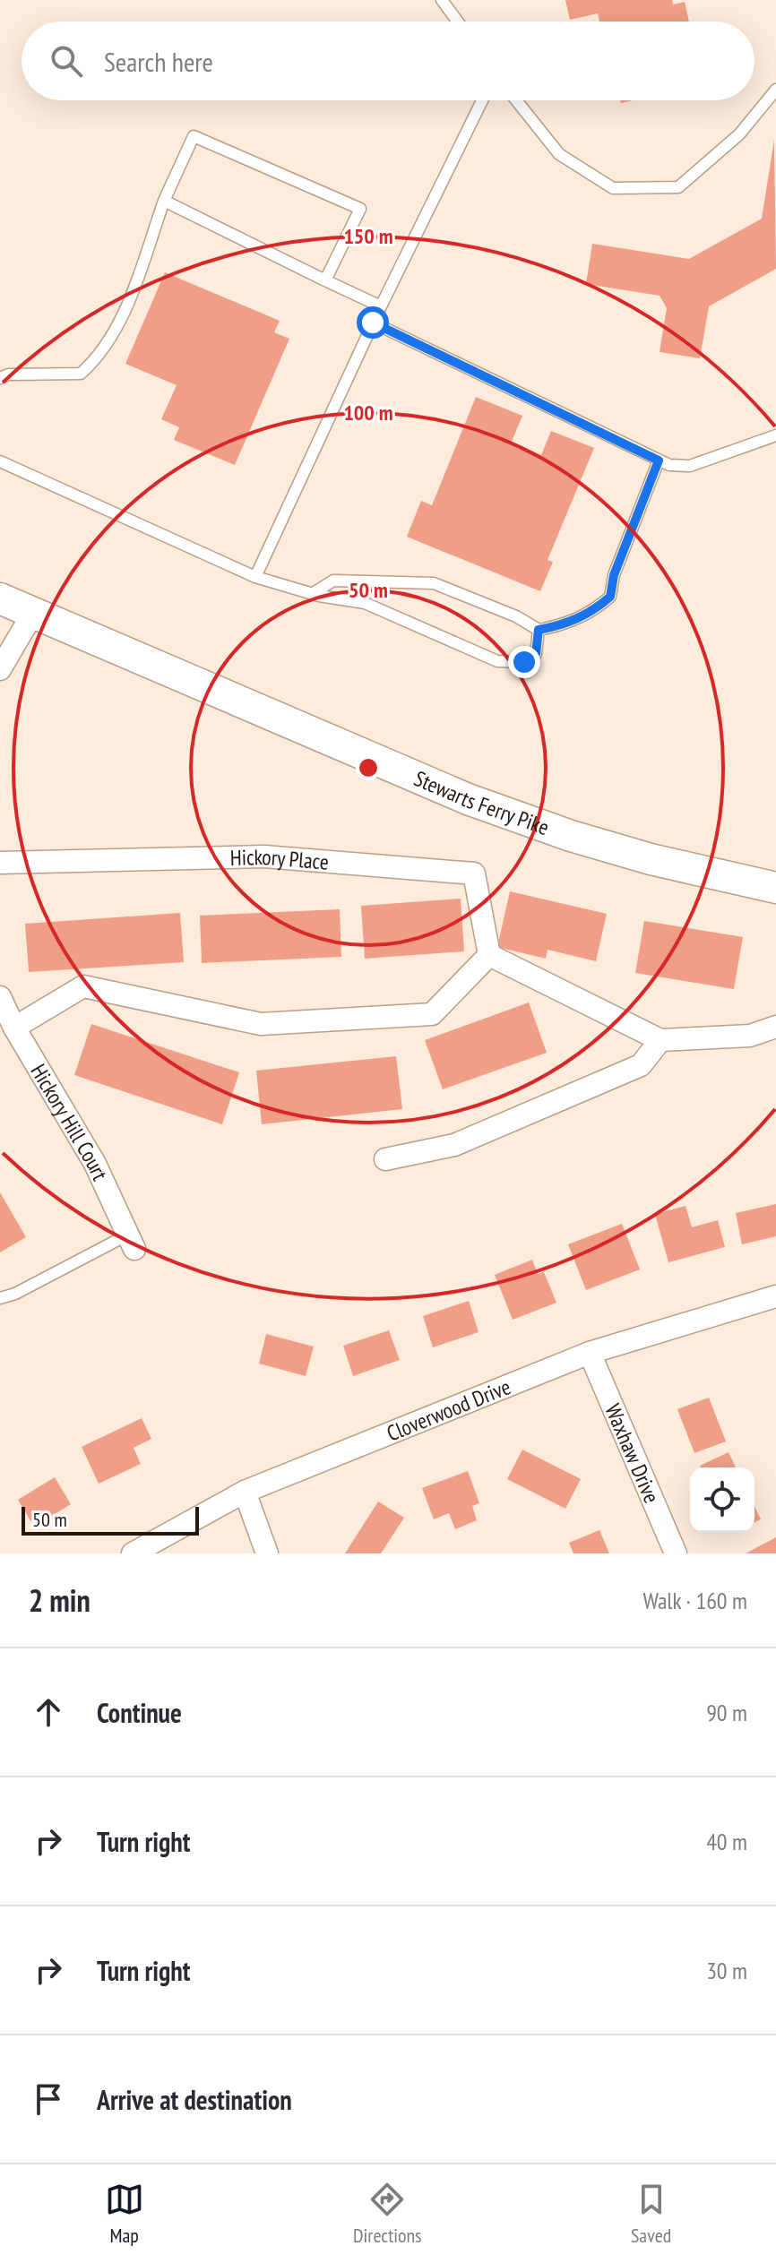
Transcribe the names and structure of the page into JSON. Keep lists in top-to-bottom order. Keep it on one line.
{"streets":{"main road":["Stewarts Ferry Pike"],"street":["Hickory Place","Hickory Hill Court","Cloverwood Drive","Waxhaw Drive"]},"crossings":[["Cloverwood Drive","Waxhaw Drive"]],"scale_bar":"50 m","page":{"search":"Search here","scale":"50 m","heading":["2 min","Walk · 160 m"],"list":[["Continue","90 m"],["Turn right","40 m"],["Turn right","30 m"],"Arrive at destination"],"nav":["Map","Directions","Saved"]},"rings":["150 m","100 m","50 m"]}
